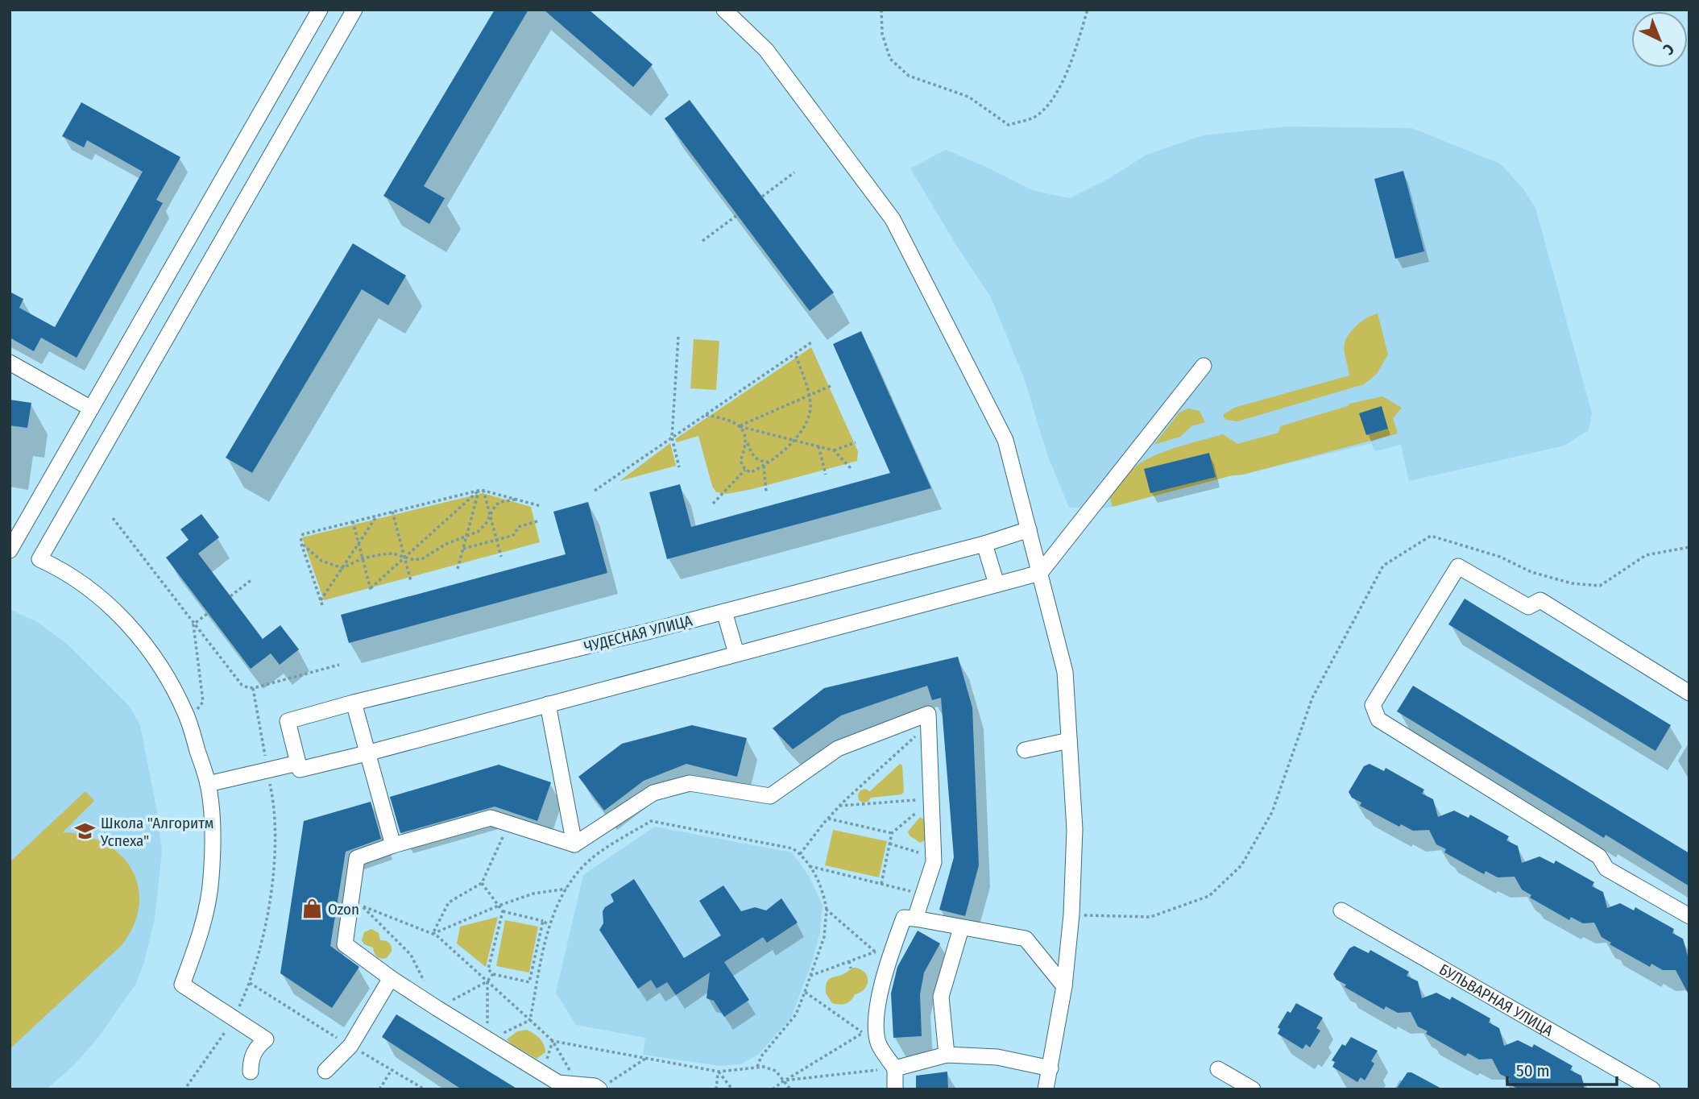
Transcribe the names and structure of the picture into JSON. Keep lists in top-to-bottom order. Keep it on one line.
{"streets":{"street":["ЧУДЕСНАЯ УЛИЦА","БУЛЬВАРНАЯ УЛИЦА"]},"places":{"school or university":["Школа \"Алгоритм Успеха\""],"shop":["Ozon"]},"scale_bar":"50 m","north":"bottom right"}
